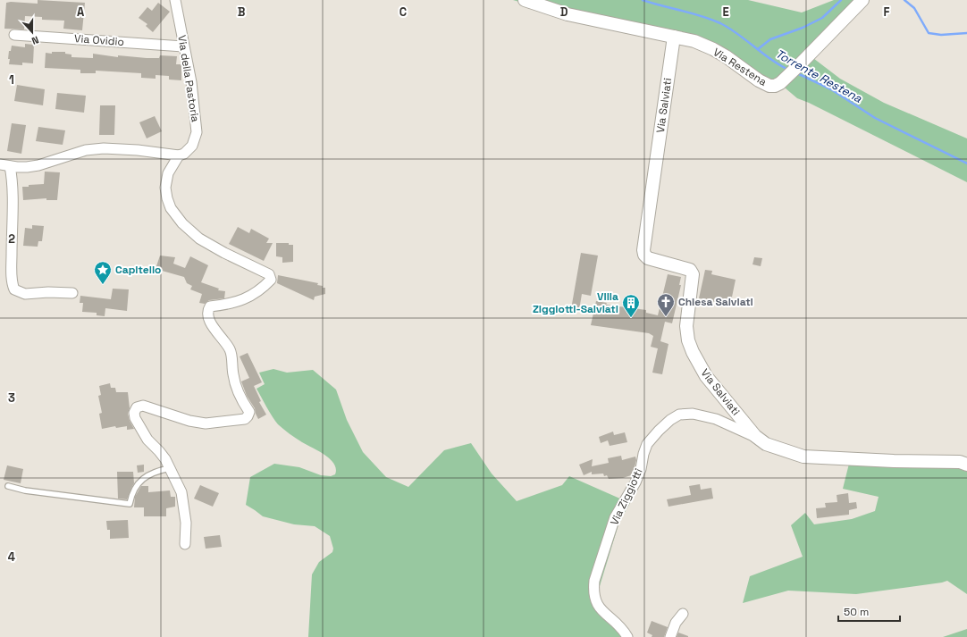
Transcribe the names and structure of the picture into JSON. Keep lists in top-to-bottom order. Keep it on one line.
{"streets":{"street":["Via Ovidio","Via Restena","Via della Pastoria","Via Salviati","Via Ziggiotti"]},"crossings":[["Via Ovidio","Via della Pastoria"],["Via Restena","Via Salviati"],["Via Salviati","Via Ziggiotti"]],"water":["Torrente Restena"],"places":{"place":["Capitello"],"church":["Chiesa Salviati"],"building":["Villa Ziggiotti-Salviati"]},"scale_bar":"50 m","north":"bottom","grid":{"columns":["A","B","C","D","E","F"],"rows":["1","2","3","4"]}}
